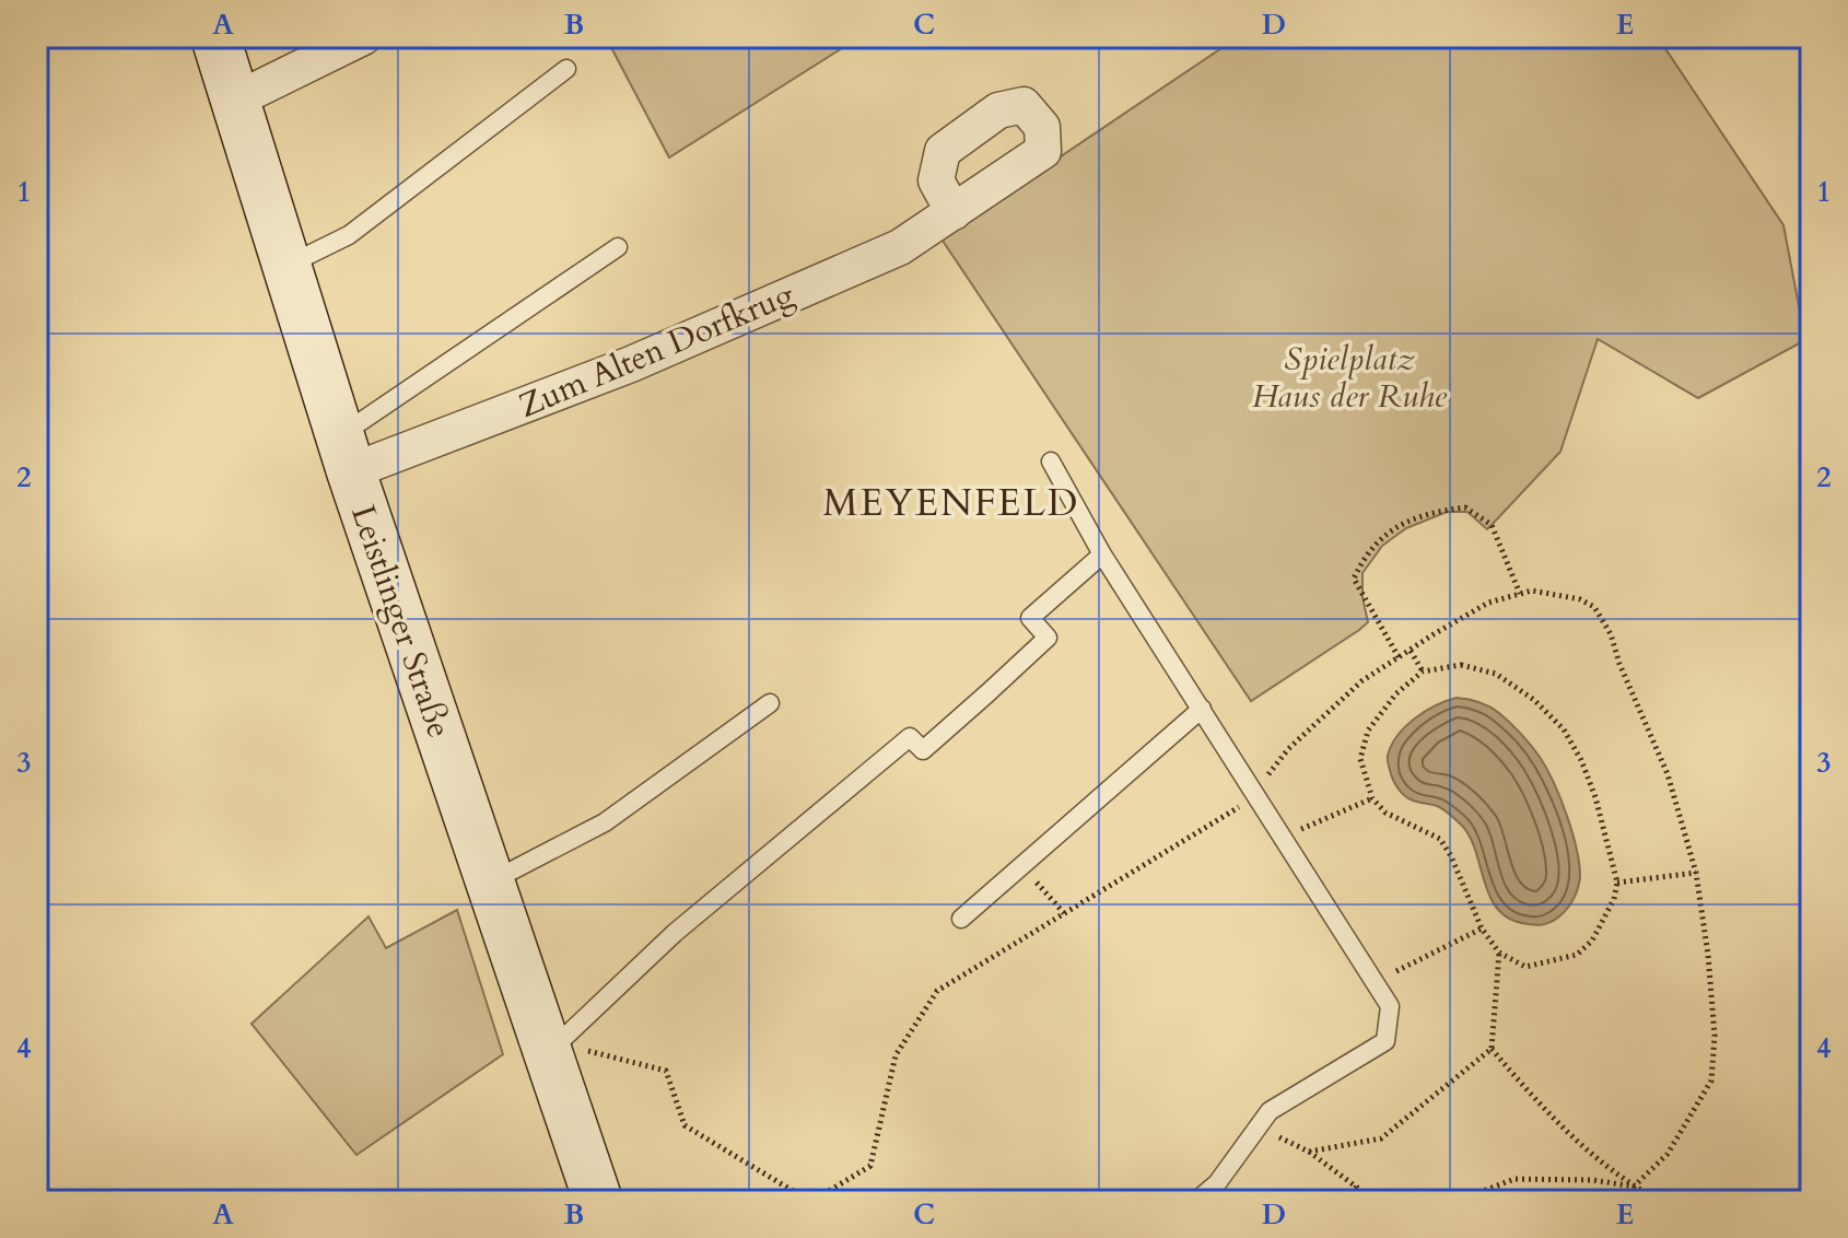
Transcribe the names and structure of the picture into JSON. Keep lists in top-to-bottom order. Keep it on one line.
{"streets":{"street":["Zum Alten Dorfkrug","Leistlinger Straße"]},"crossings":[["Zum Alten Dorfkrug","Leistlinger Straße"]],"districts":["MEYENFELD"],"parks":["Spielplatz Haus der Ruhe"],"grid":{"columns":["A","B","C","D","E"],"rows":["1","2","3","4"]}}
